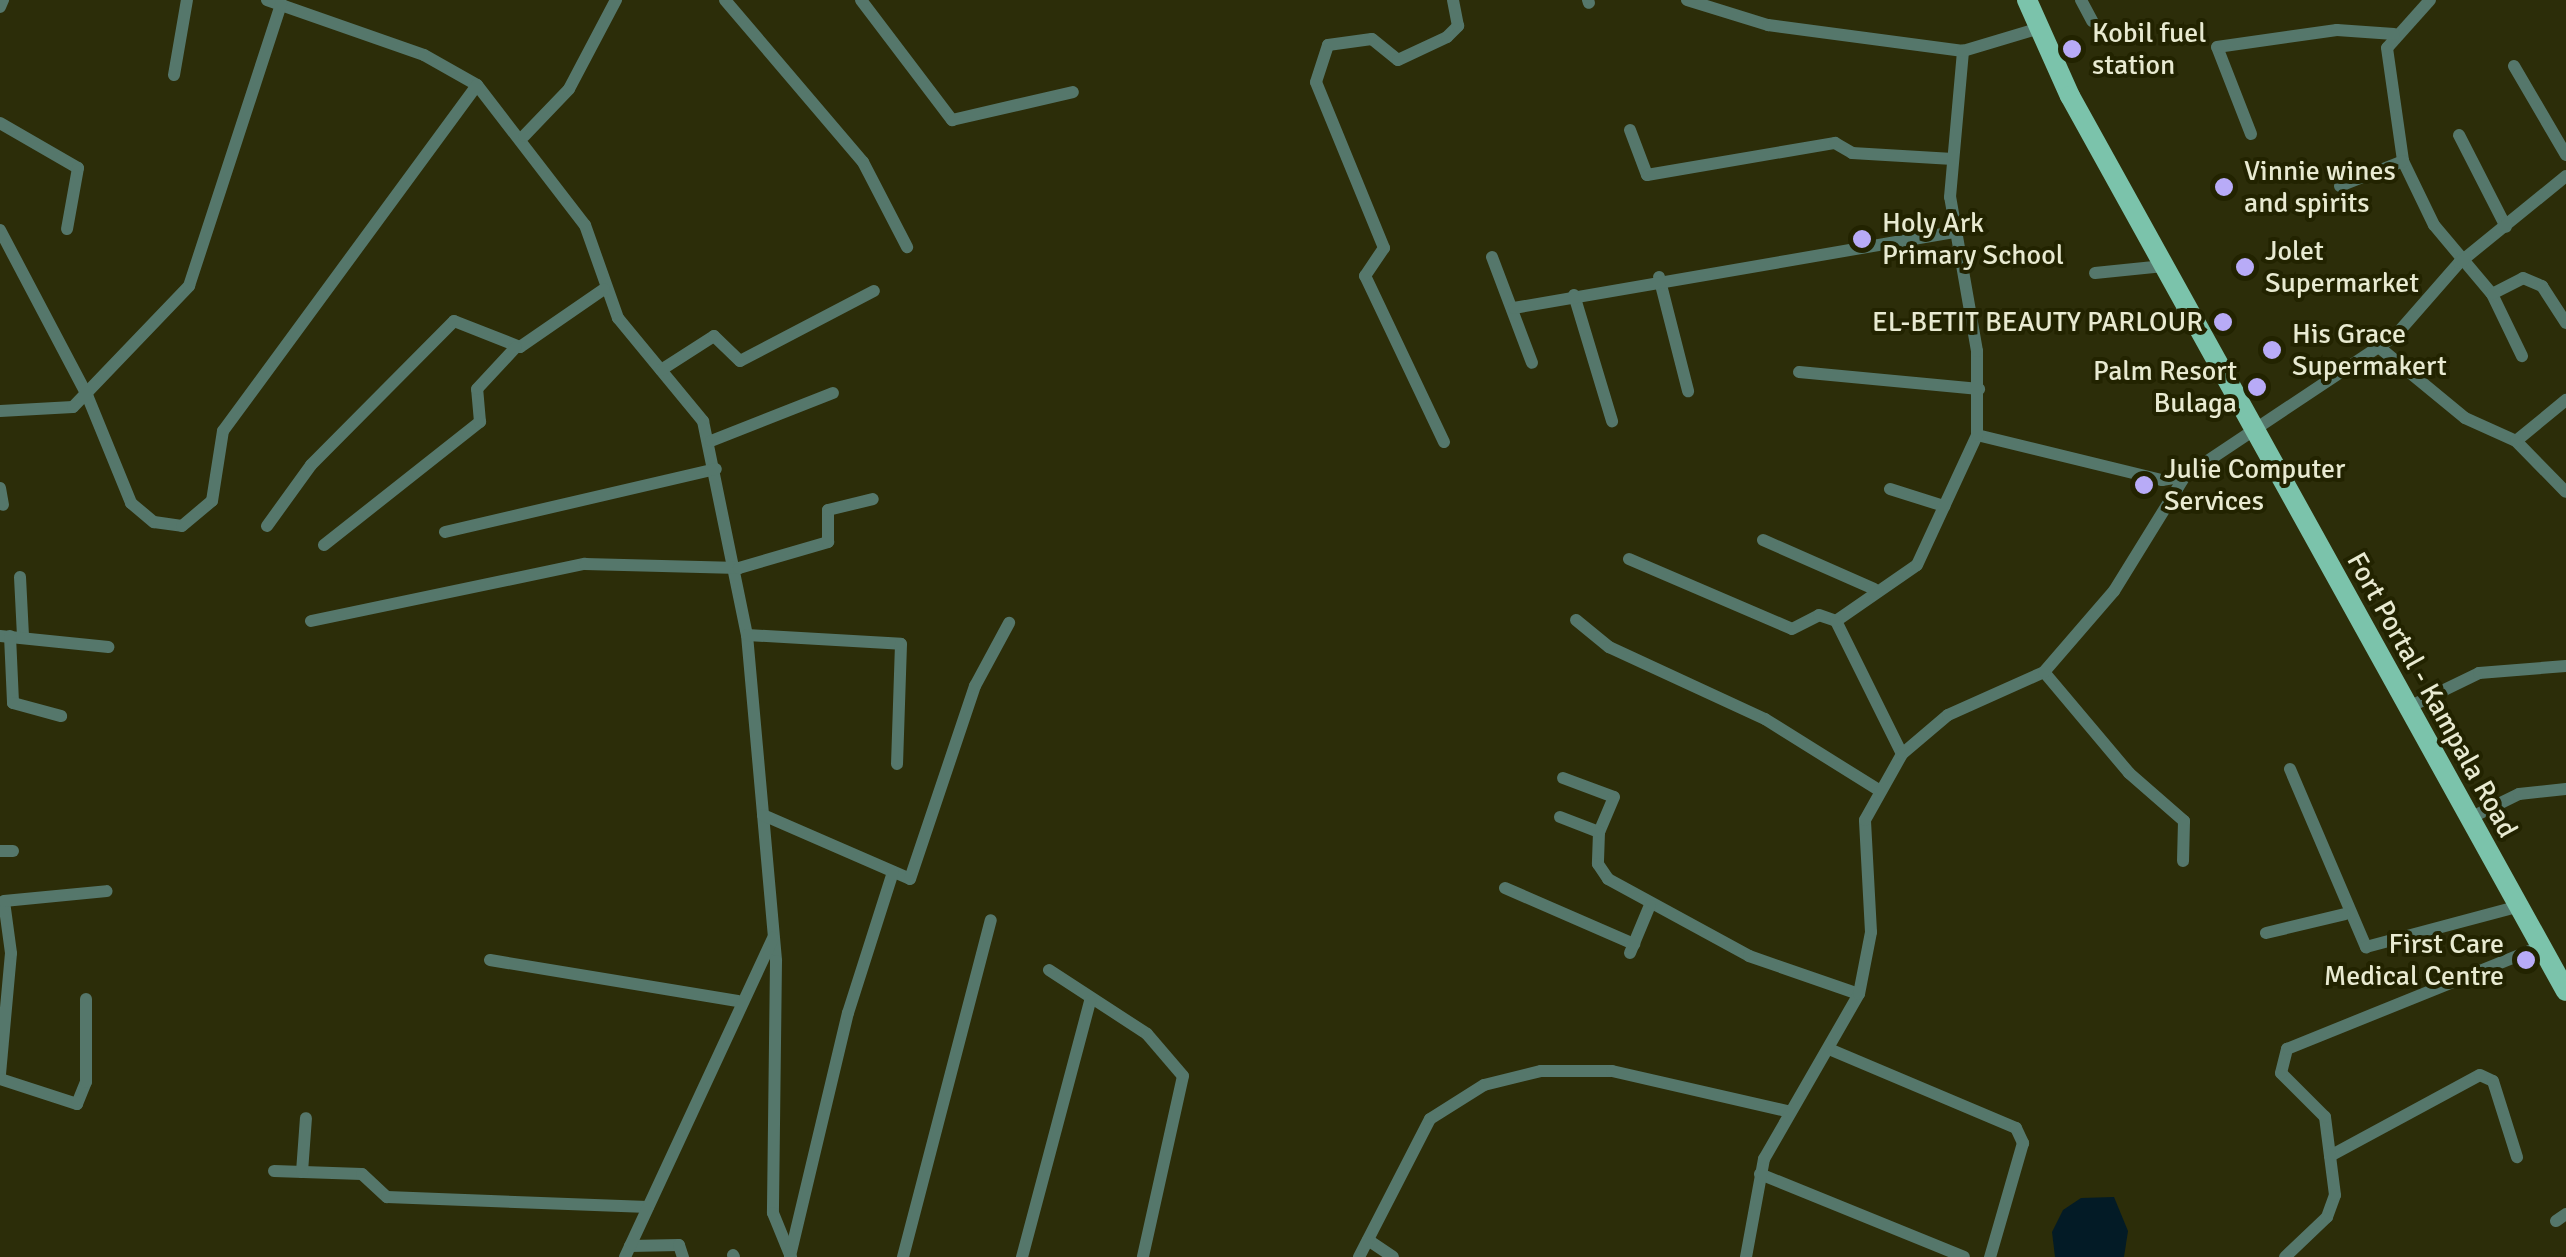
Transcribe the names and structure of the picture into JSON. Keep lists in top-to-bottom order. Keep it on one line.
{"streets":{"main road":["Fort Portal - Kampala Road"]},"places":["Kobil fuel station","Vinnie wines and spirits","Holy Ark Primary School","Jolet Supermarket","EL-BETIT BEAUTY PARLOUR","His Grace Supermakert","Palm Resort Bulaga","Julie Computer Services","First Care Medical Centre"]}
